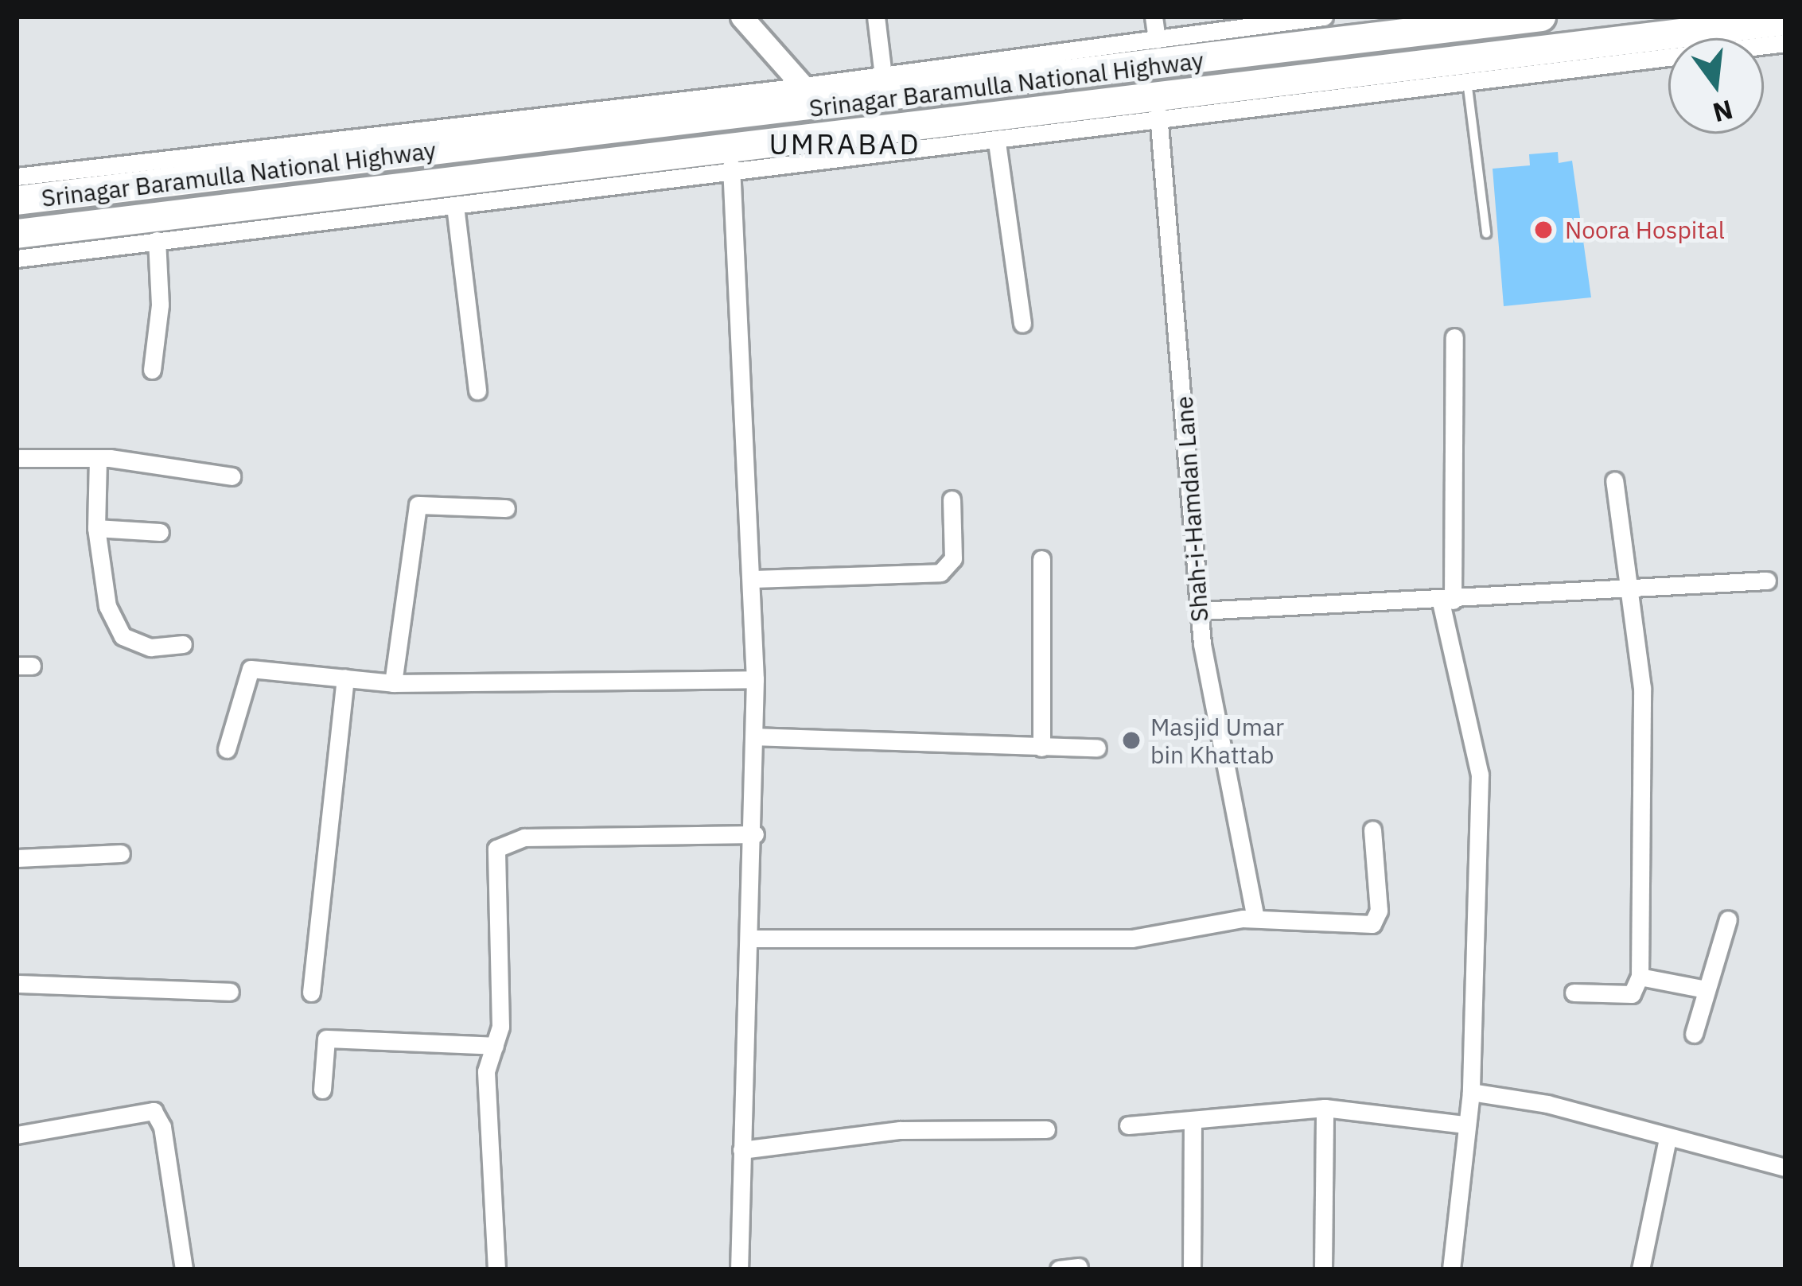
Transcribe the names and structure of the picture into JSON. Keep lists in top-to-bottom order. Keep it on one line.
{"streets":{"highway":["Srinagar Baramulla National Highway"],"street":["Shah-i-Hamdan Lane"]},"districts":["UMRABAD"],"places":["Noora Hospital","Masjid Umar bin Khattab"],"north":"bottom"}
